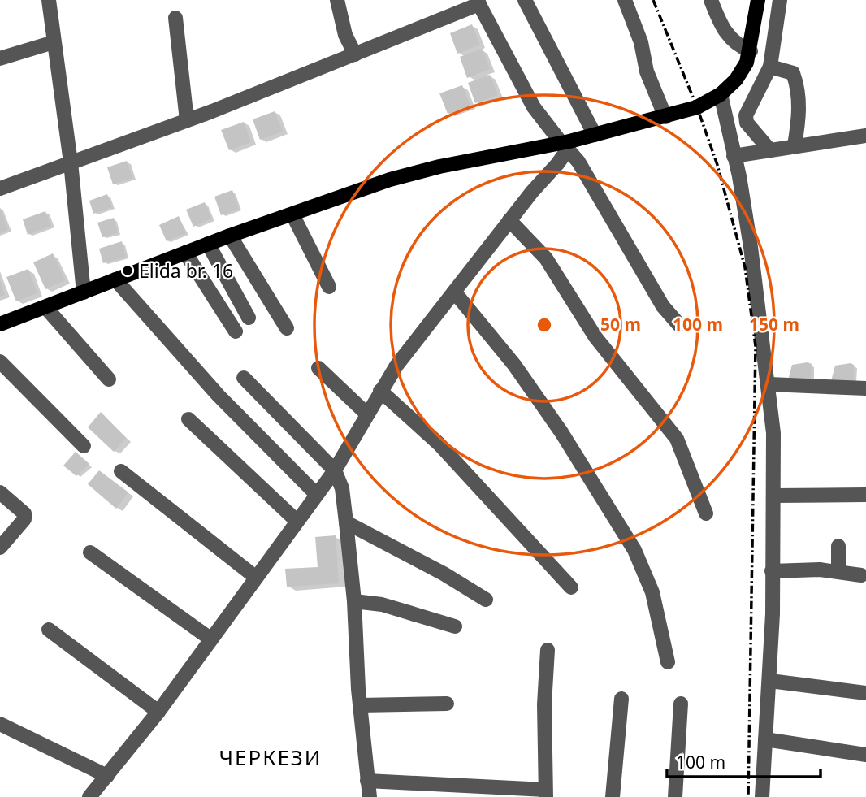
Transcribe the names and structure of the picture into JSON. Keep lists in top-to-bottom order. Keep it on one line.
{"districts":["ЧЕРКЕЗИ"],"places":["Elida br. 16"],"scale_bar":"100 m","rings":["50 m","100 m","150 m"]}
